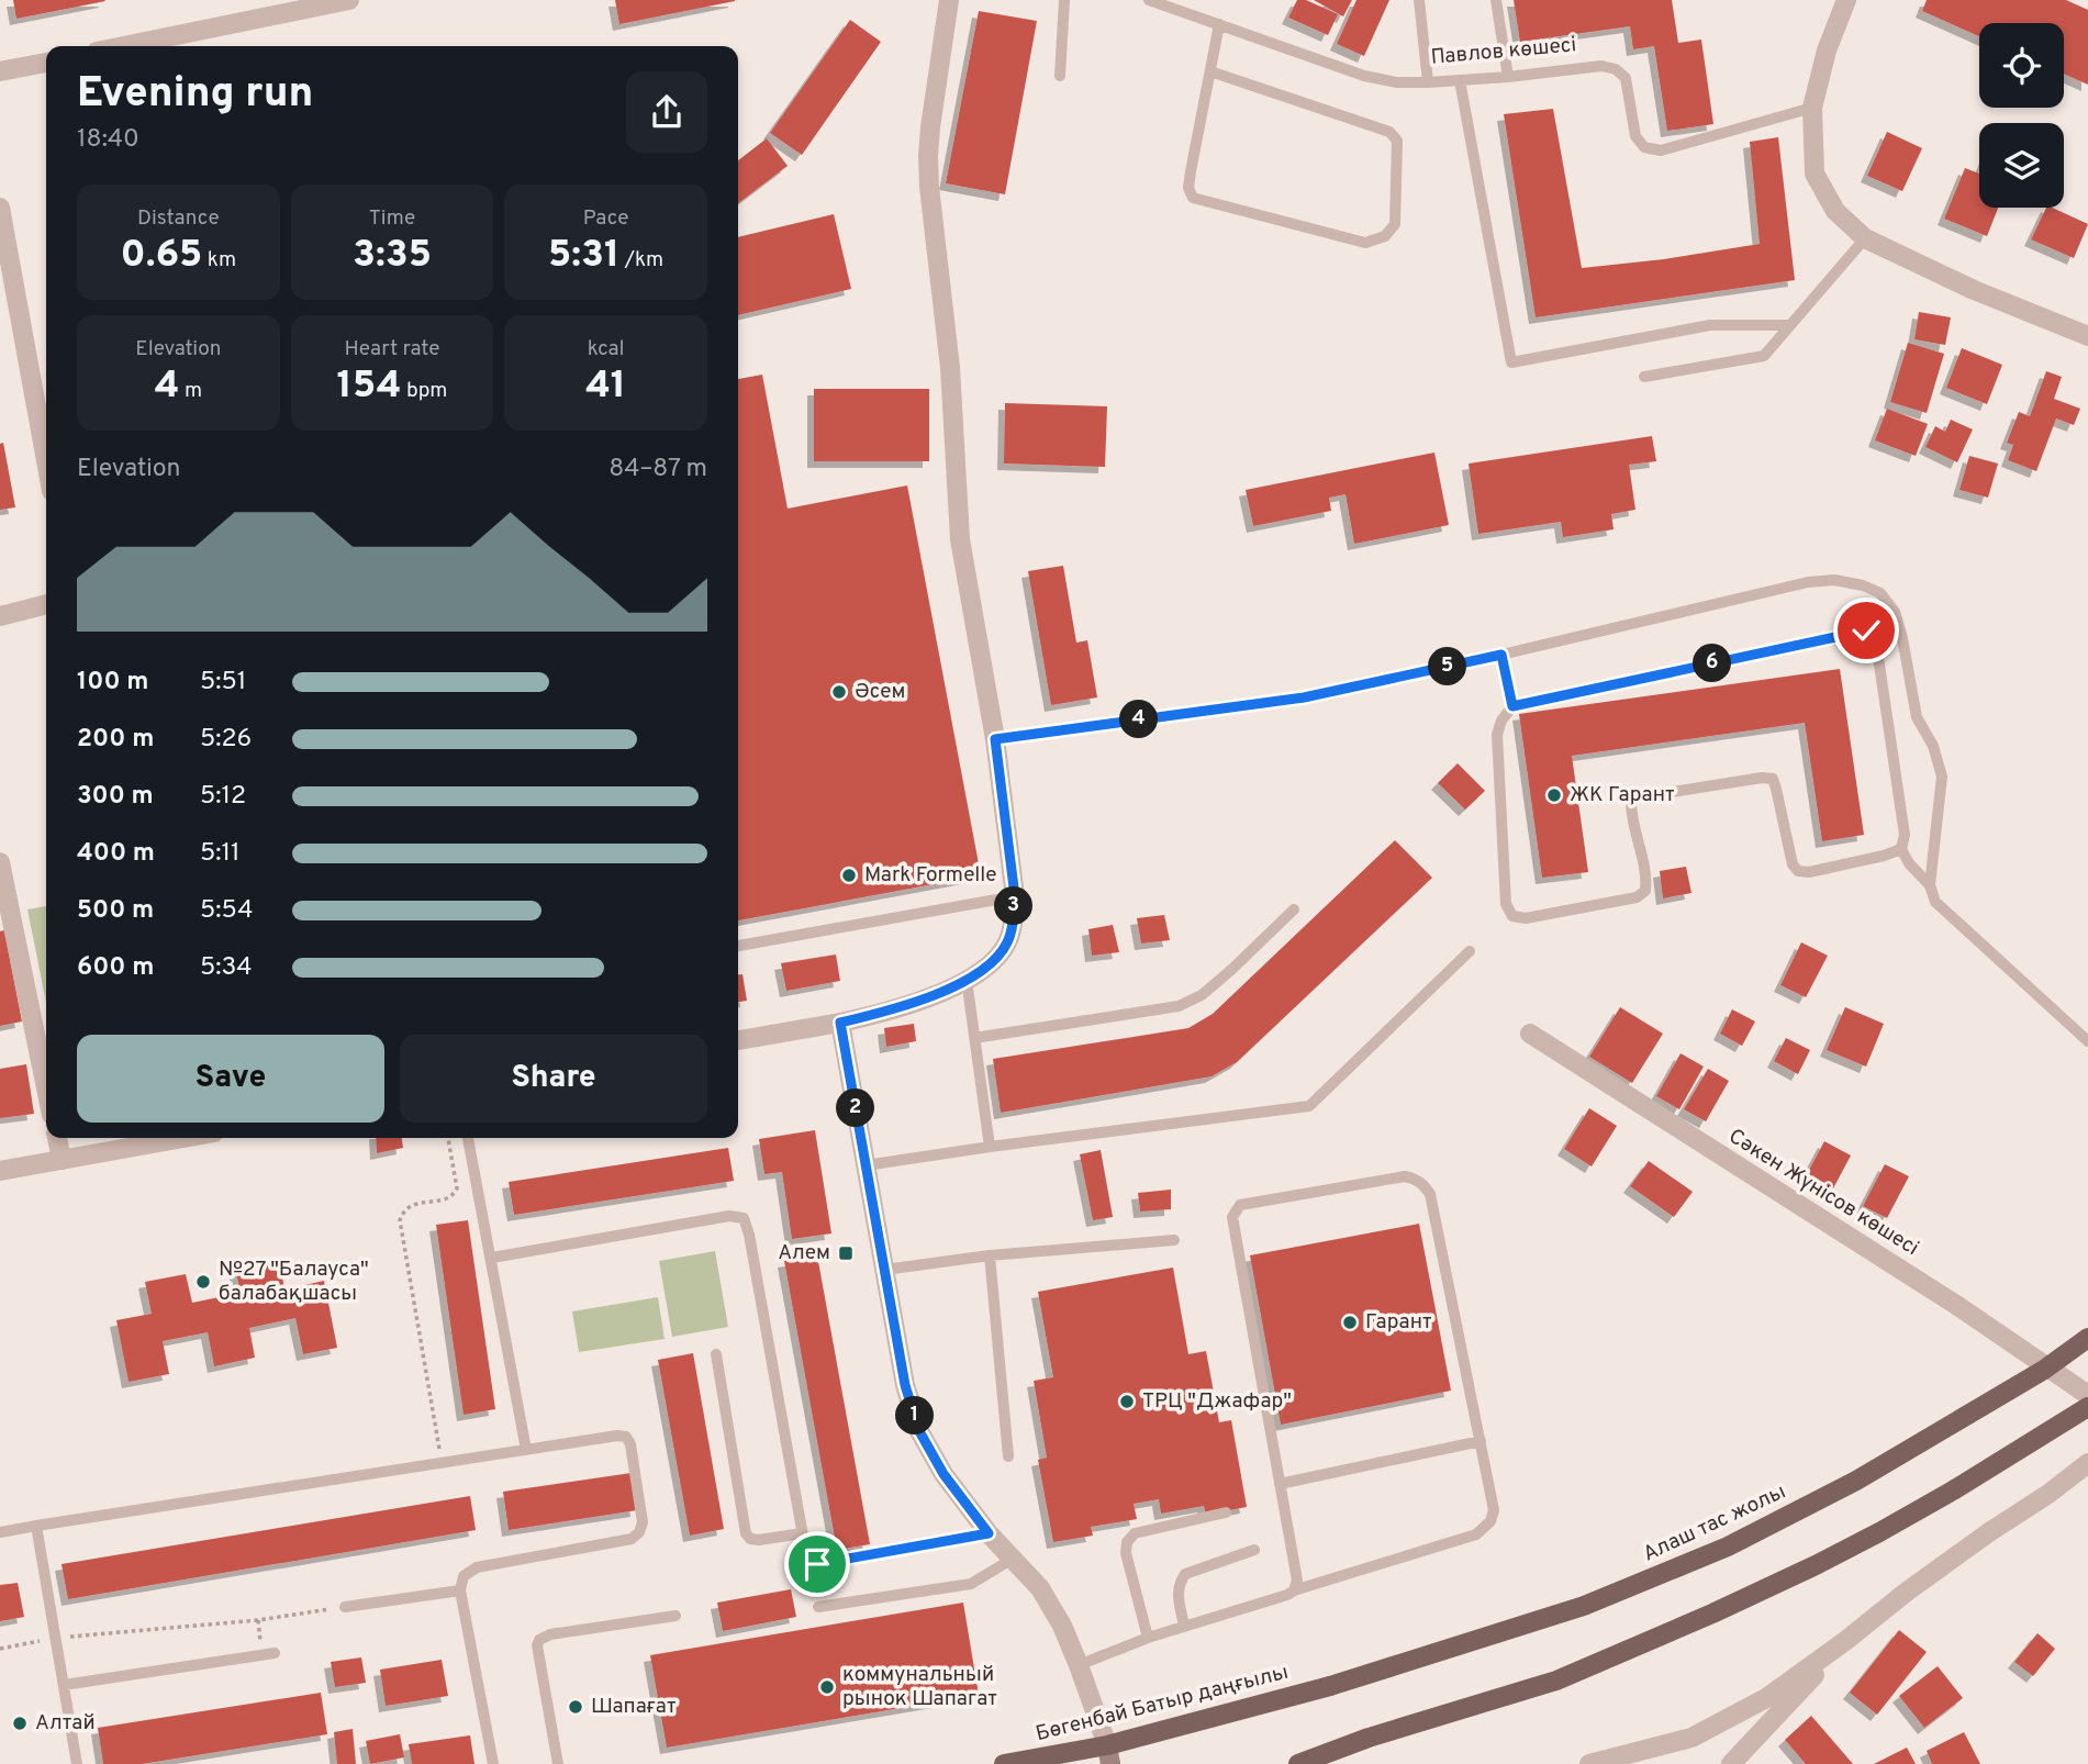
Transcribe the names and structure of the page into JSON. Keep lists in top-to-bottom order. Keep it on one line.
{"streets":{"main road":["Алаш тас жолы","Бөгенбай Батыр даңғылы"],"street":["Сәкен Жүнісов көшесі"],"lane":["Павлов көшесі"]},"crossings":[["Алаш тас жолы","Бөгенбай Батыр даңғылы"]],"places":{"other":["Әсем","ЖК Гарант","Mark Formelle","№27 \"Балауса\" балабақшасы","Гарант","ТРЦ \"Джафар\"","коммунальный рынок Шапагат","Шапағат","Алтай"],"transit":["Алем"]},"page":{"heading":["Evening run","18:40"],"stats":[["Distance","0.65 km"],["Time","3:35"],["Pace","5:31 /km"],["Elevation","4 m"],["Heart rate","154 bpm"],["kcal","41"]],"chart":["Elevation","84–87 m"],"pins":["6","5","4","3","2","1"],"list":[{"name":"100 m","note":"5:51"},{"name":"200 m","note":"5:26"},{"name":"300 m","note":"5:12"},{"name":"400 m","note":"5:11"},{"name":"500 m","note":"5:54"},{"name":"600 m","note":"5:34"}],"buttons":["Save","Share"]}}
